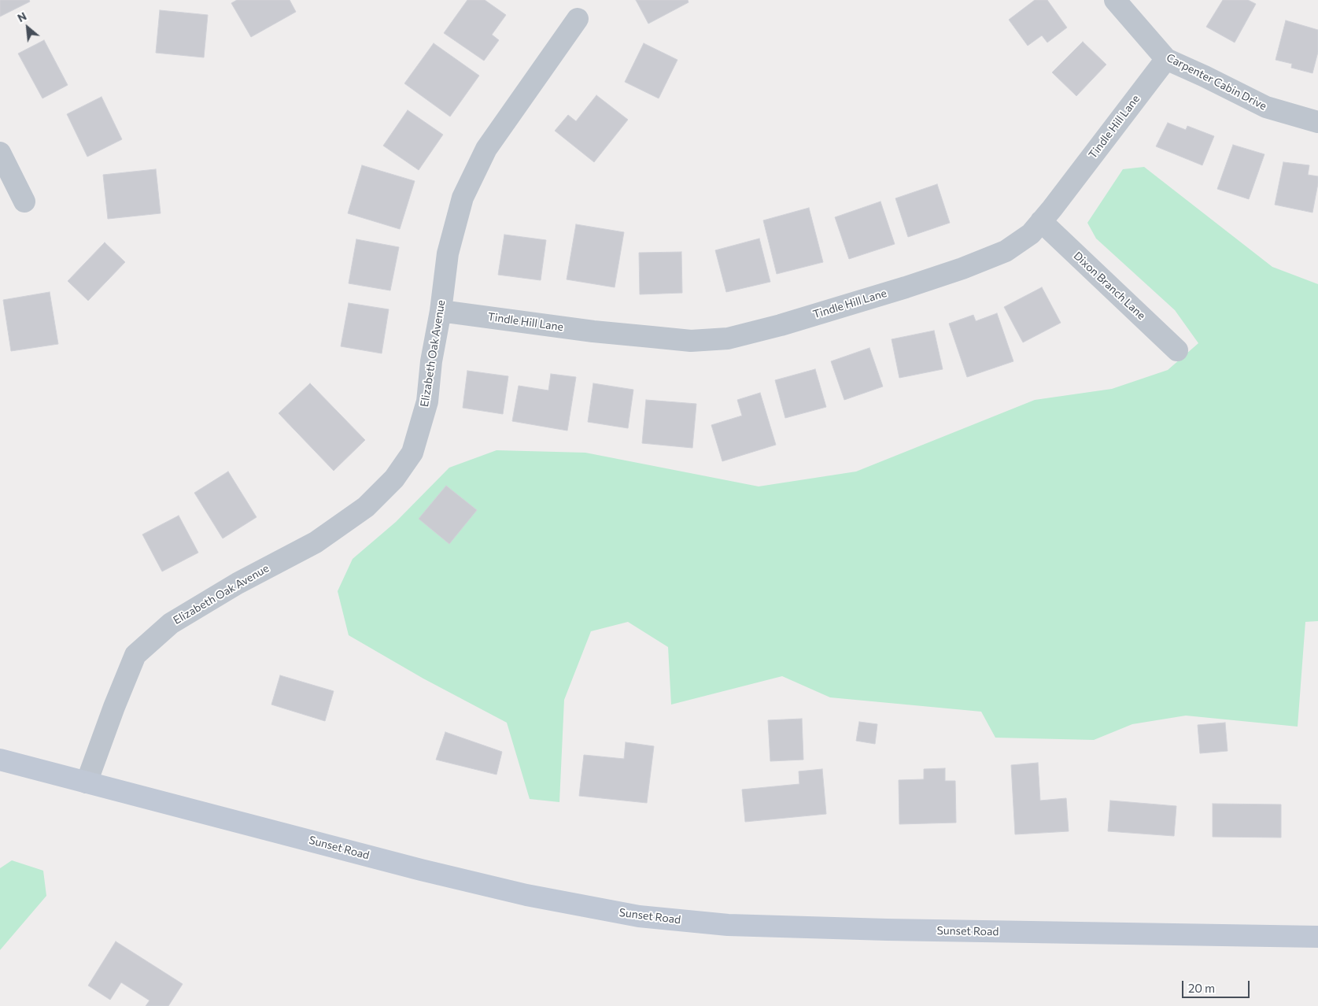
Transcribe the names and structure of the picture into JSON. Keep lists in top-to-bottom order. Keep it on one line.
{"streets":{"main road":["Sunset Road"],"street":["Carpenter Cabin Drive","Tindle Hill Lane","Dixon Branch Lane","Elizabeth Oak Avenue"]},"crossings":[["Carpenter Cabin Drive","Tindle Hill Lane"],["Tindle Hill Lane","Dixon Branch Lane"],["Tindle Hill Lane","Elizabeth Oak Avenue"],["Elizabeth Oak Avenue","Sunset Road"]],"scale_bar":"20 m","north":"top left"}
